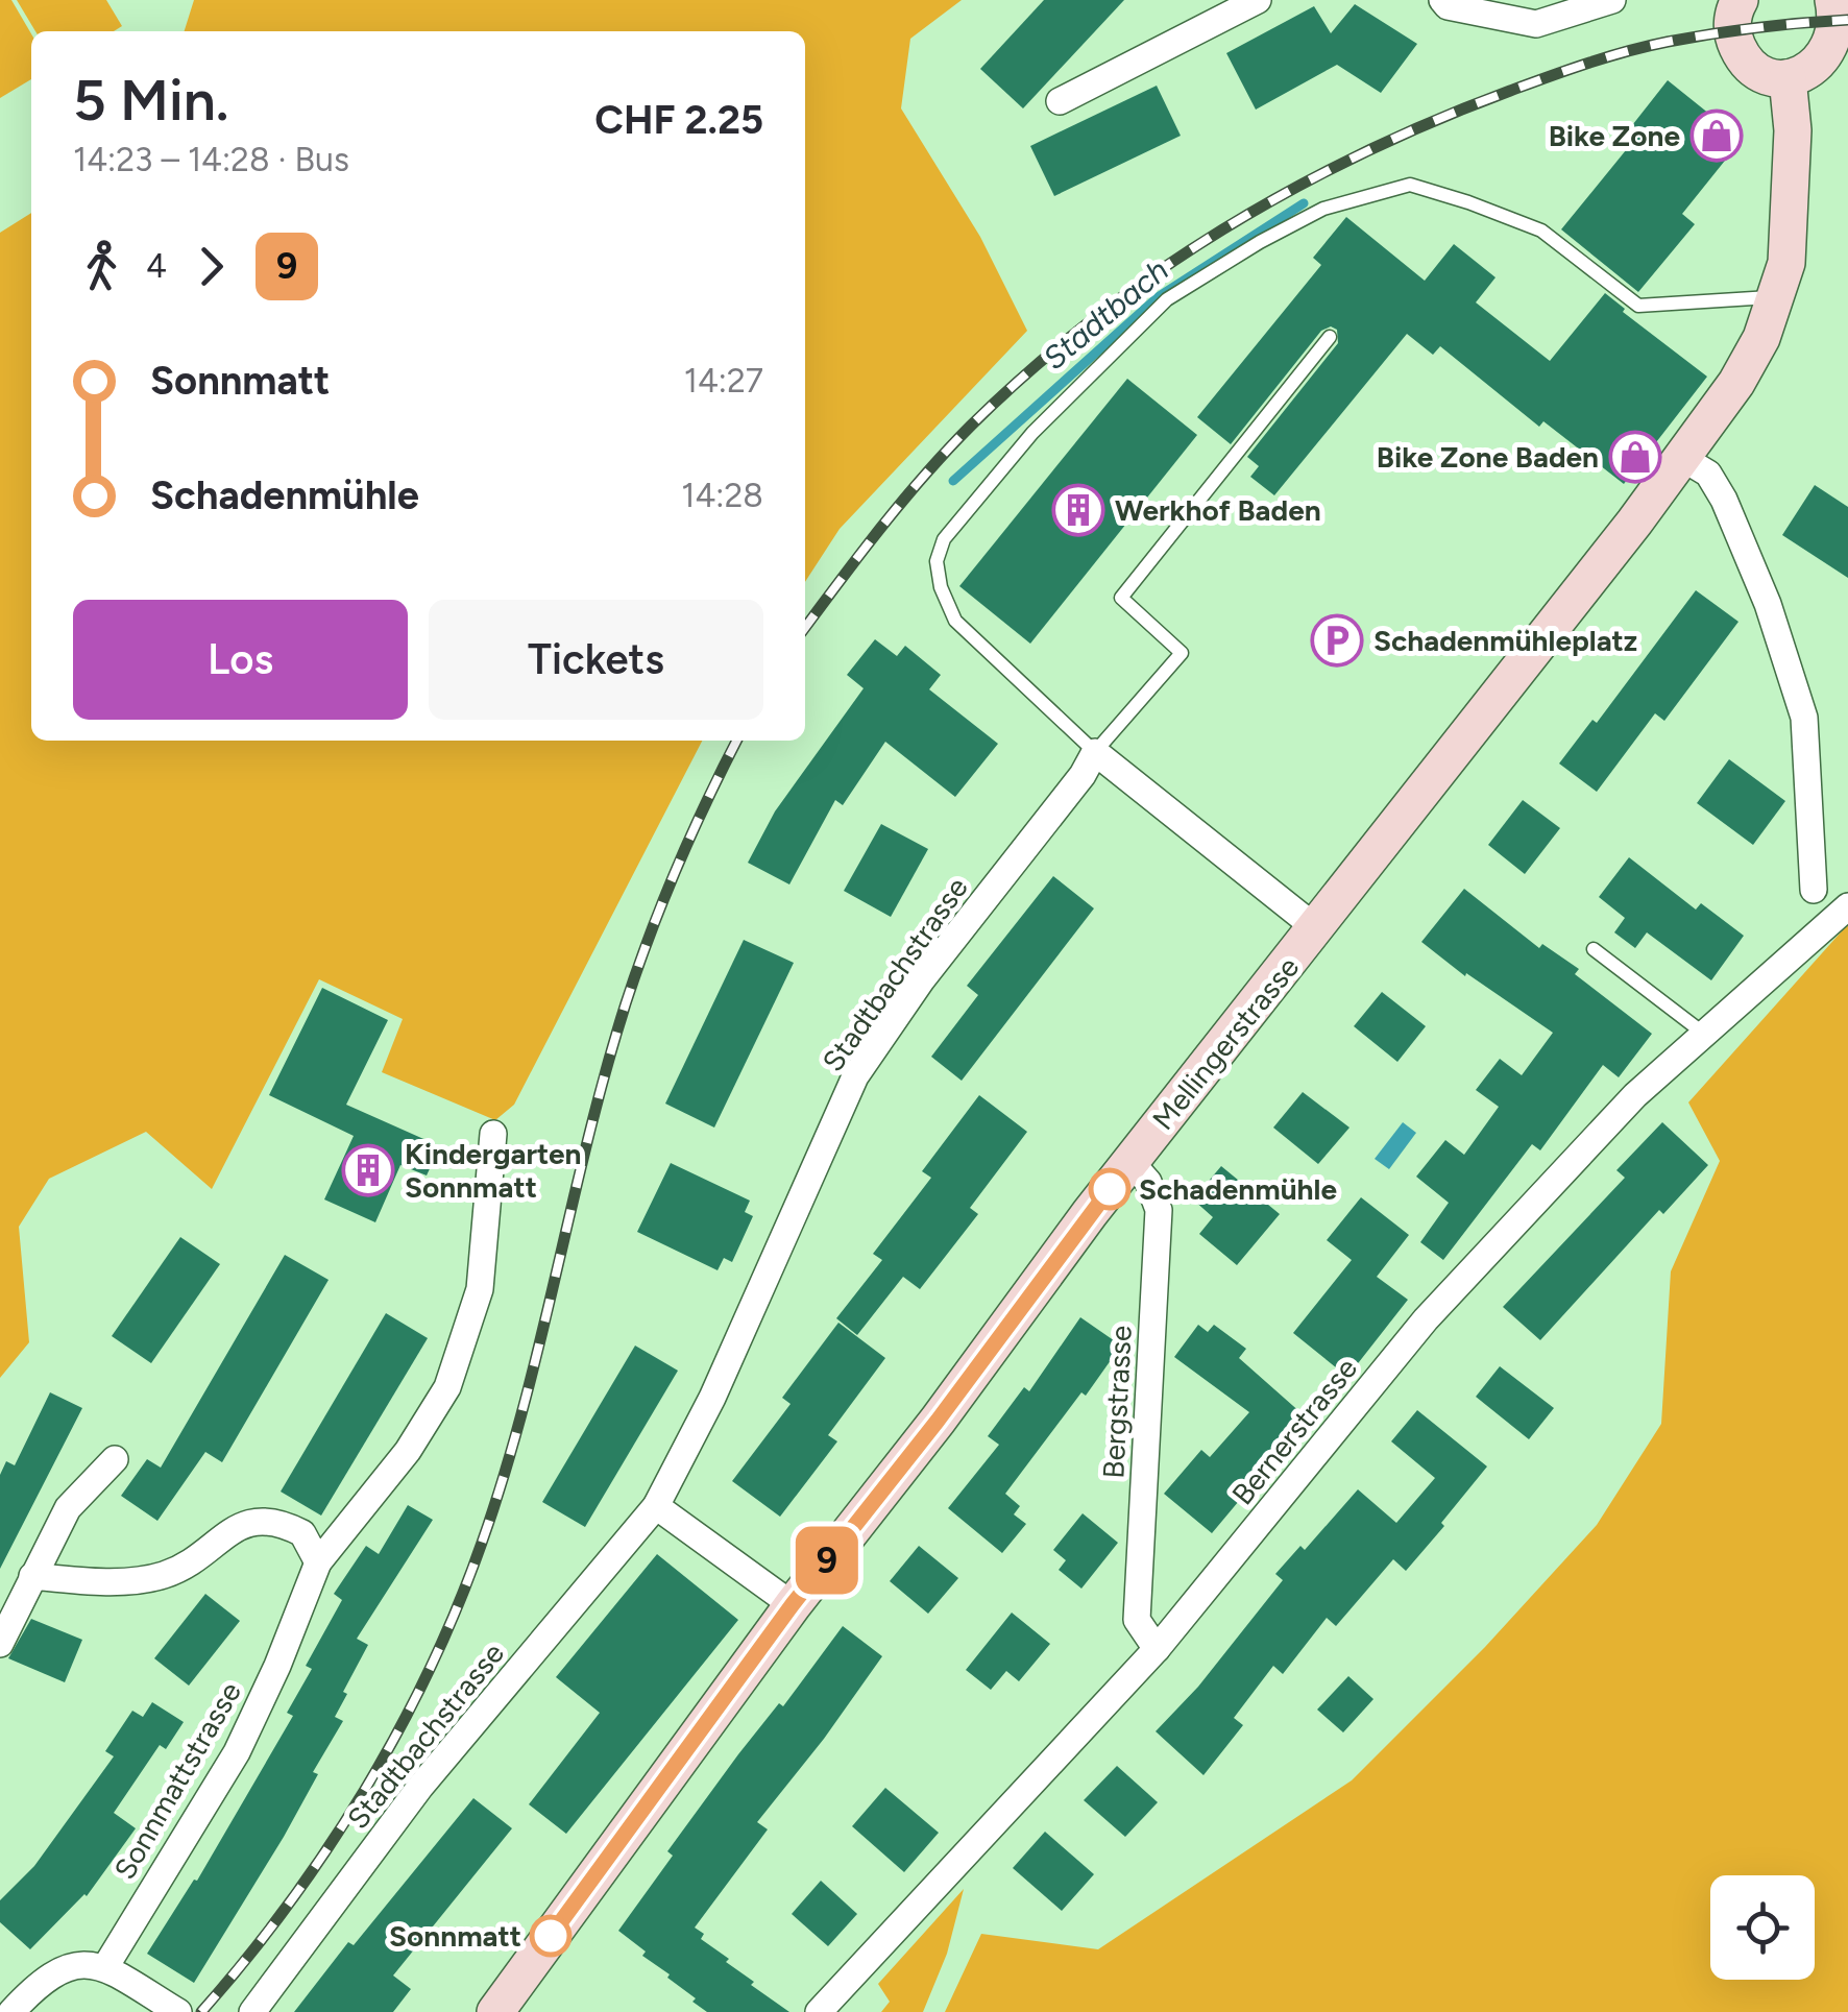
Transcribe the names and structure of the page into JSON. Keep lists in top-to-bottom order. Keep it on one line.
{"streets":{"main road":["Mellingerstrasse"],"street":["Stadtbachstrasse","Bergstrasse","Bernerstrasse","Sonnmattstrasse"]},"crossings":[["Mellingerstrasse","Bergstrasse"],["Bergstrasse","Bernerstrasse"]],"water":["Stadtbach"],"places":{"shop":["Bike Zone","Bike Zone Baden"],"building":["Werkhof Baden","Kindergarten Sonnmatt"],"parking":["Schadenmühleplatz"],"other":["Schadenmühle","Sonnmatt"]},"lines":["bus line 9"],"page":{"on_map":"9","heading":["5 Min.","14:23 – 14:28 · Bus","CHF 2.25"],"legs":["4","9"],"list":[{"name":"Sonnmatt","value":"14:27"},{"name":"Schadenmühle","value":"14:28"}],"buttons":["Los","Tickets"]}}
